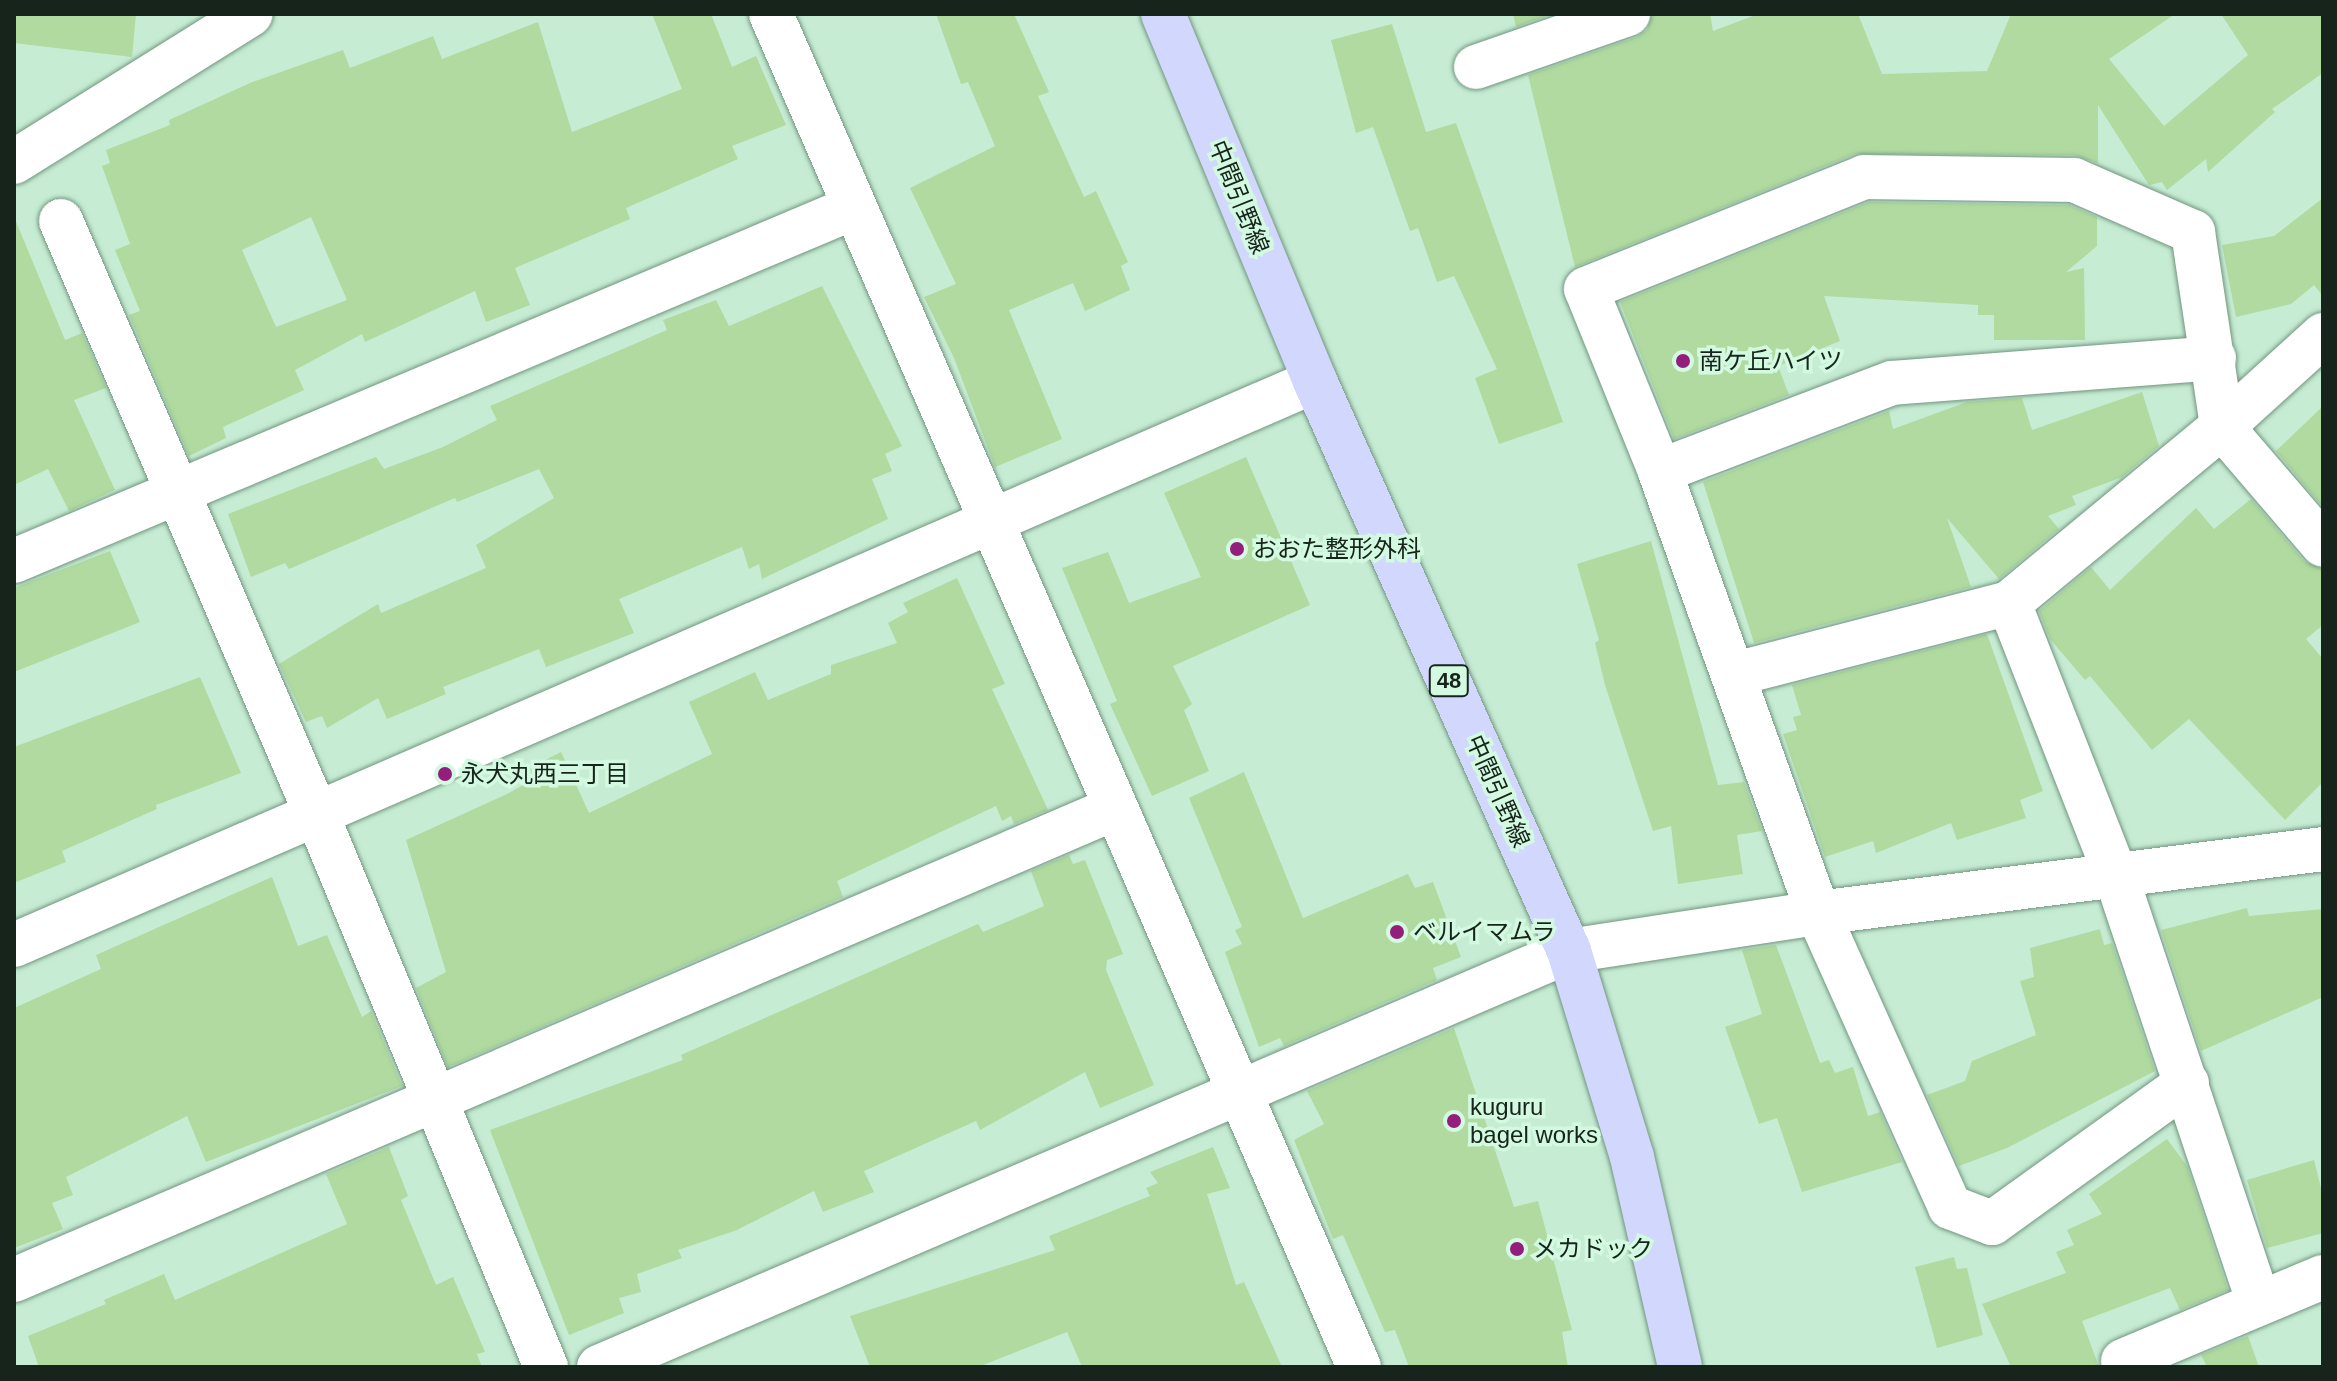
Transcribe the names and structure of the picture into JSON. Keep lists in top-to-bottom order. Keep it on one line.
{"streets":{"main road":["中間引野線","48"]},"places":["南ケ丘ハイツ","おおた整形外科","永犬丸西三丁目","ベルイマムラ","kuguru bagel works","メカドック"]}
